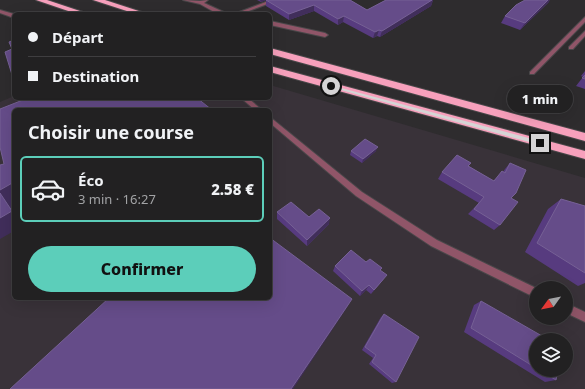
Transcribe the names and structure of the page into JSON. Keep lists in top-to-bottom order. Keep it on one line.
{"north":"bottom left","page":{"banner":["Départ","Destination"],"bubble":"1 min","heading":"Choisir une course","list":[{"name":"Éco","note":"3 min · 16:27","value":"2.58 €"}],"buttons":"Confirmer"}}
